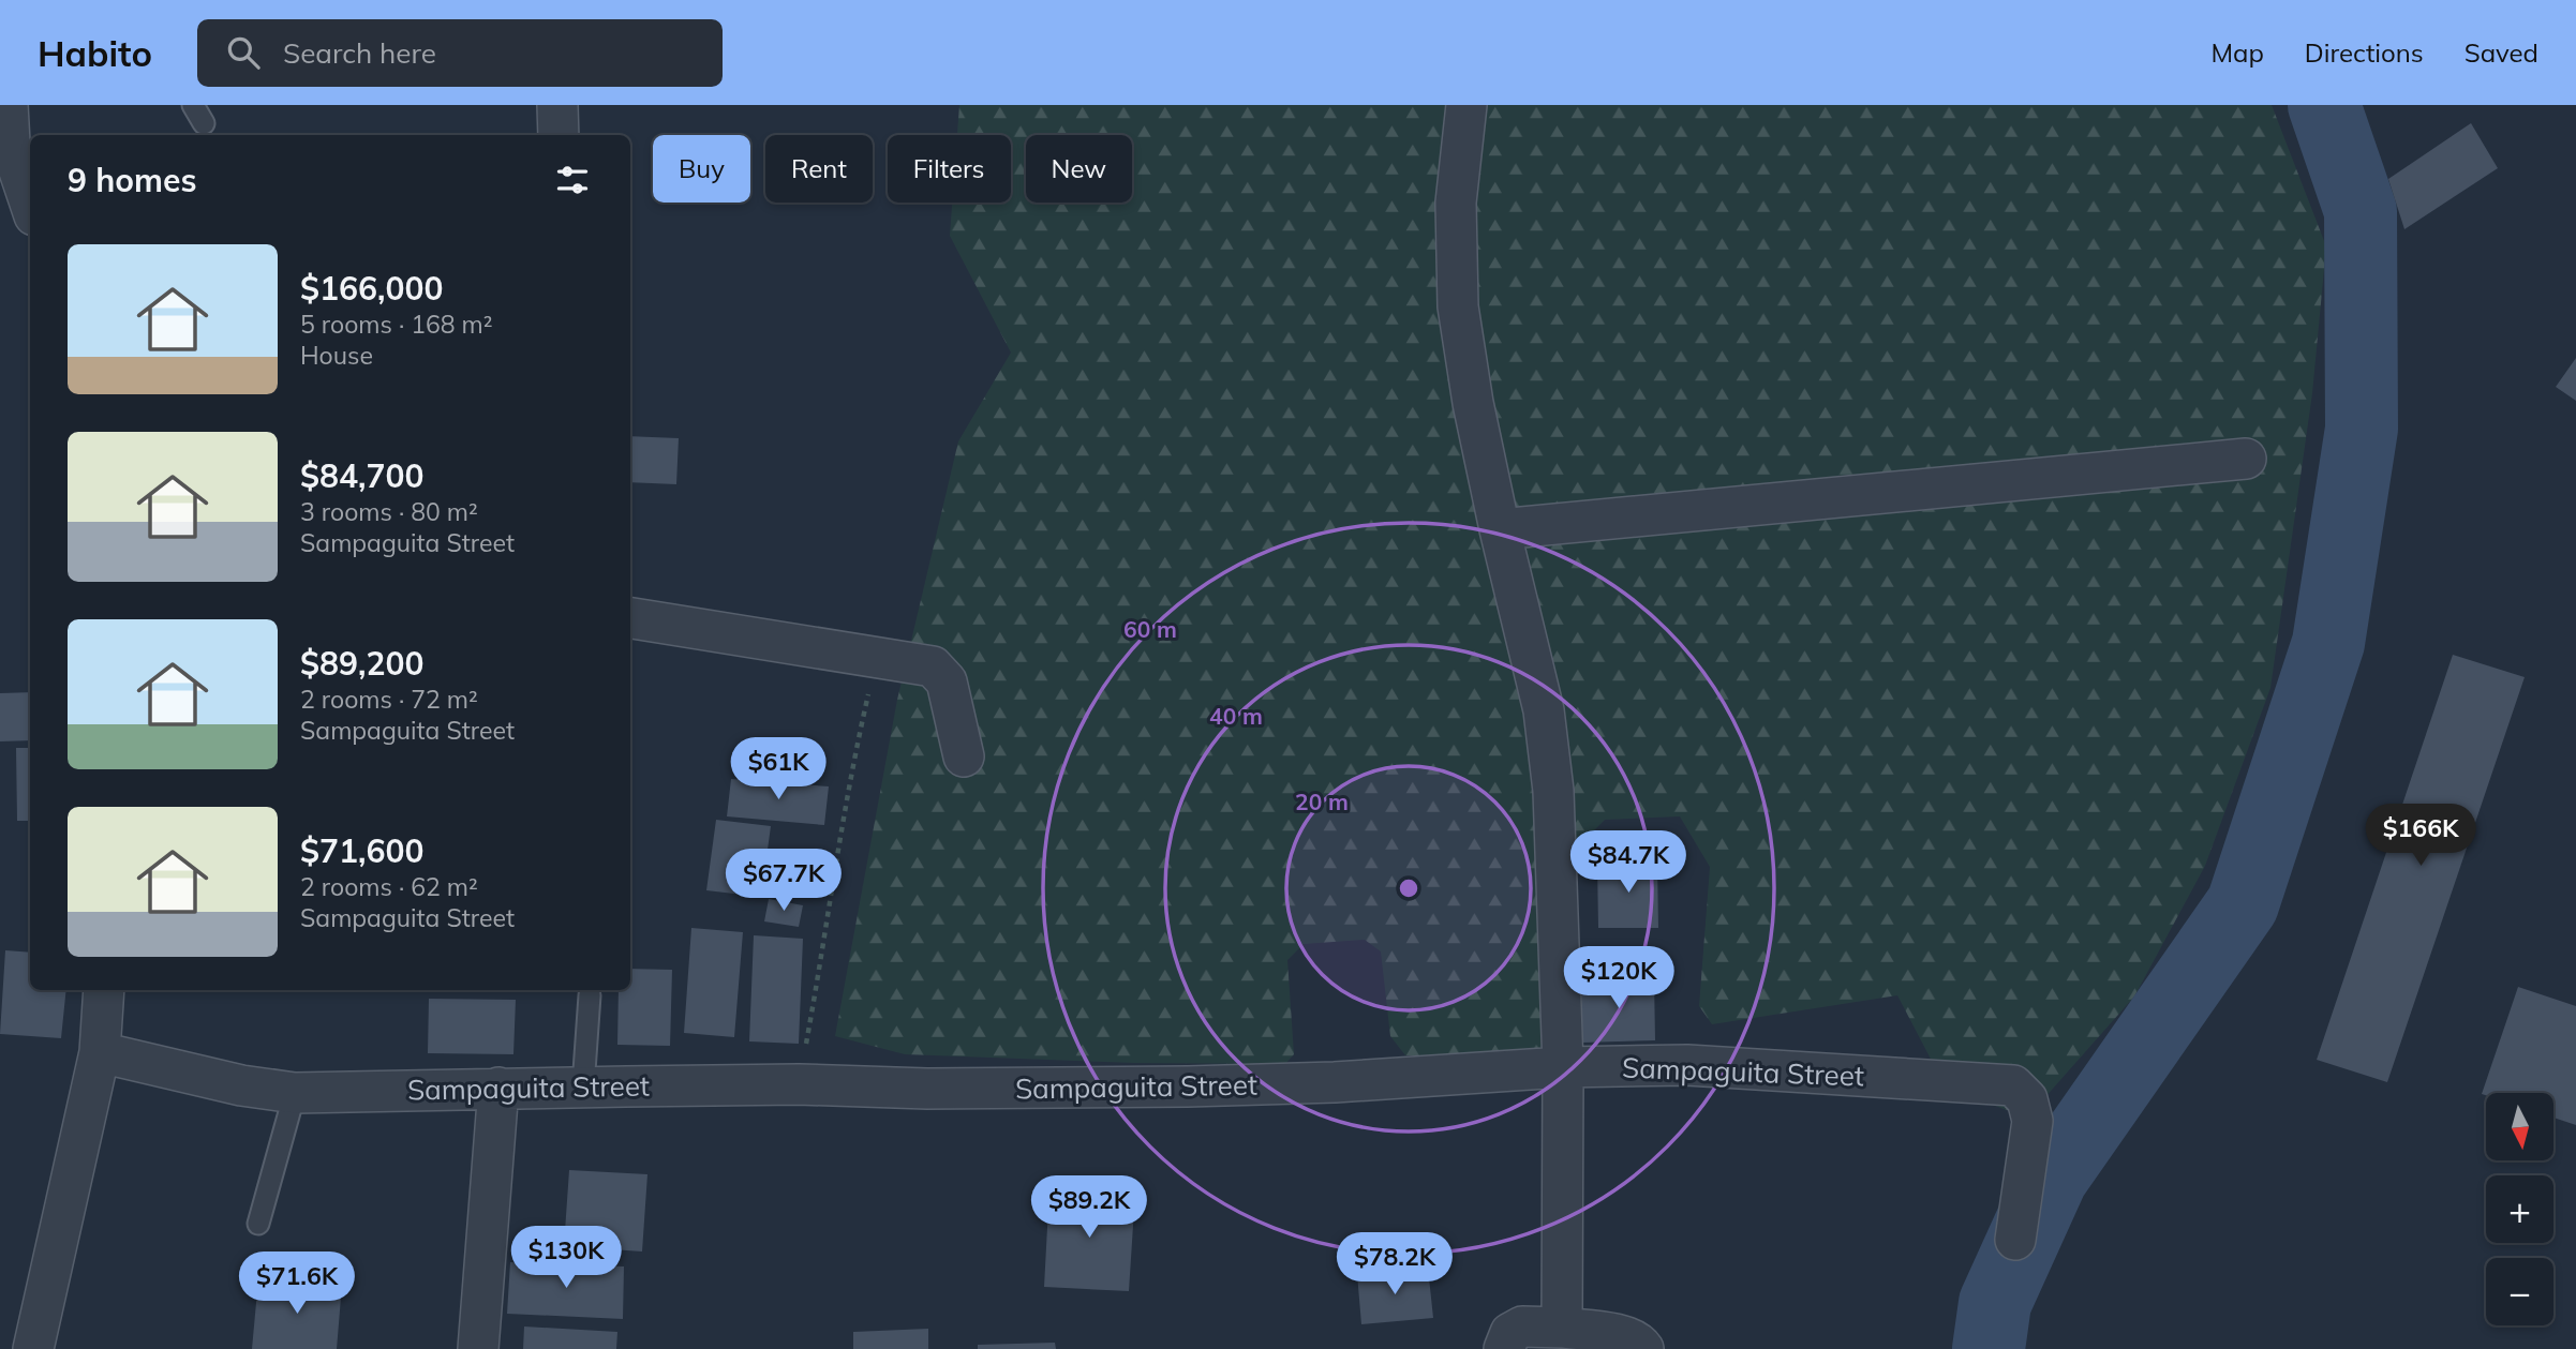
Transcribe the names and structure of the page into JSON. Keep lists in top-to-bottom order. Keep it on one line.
{"streets":{"street":["Sampaguita Street"]},"north":"bottom","page":{"header":"Habito","search":"Search here","nav":["Map","Directions","Saved"],"chip":["Buy","Rent","Filters","New"],"heading":"9 homes","list":[{"name":"$166,000","note":"5 rooms · 168 m² · House"},{"name":"$84,700","note":"3 rooms · 80 m² · Sampaguita Street"},{"name":"$89,200","note":"2 rooms · 72 m² · Sampaguita Street"},{"name":"$71,600","note":"2 rooms · 62 m² · Sampaguita Street"}],"price":["$61K","$166K","$84.7K","$67.7K","$120K","$89.2K","$130K","$78.2K","$71.6K"],"map_buttons":["+","−"]},"rings":["60 m","40 m","20 m"]}
